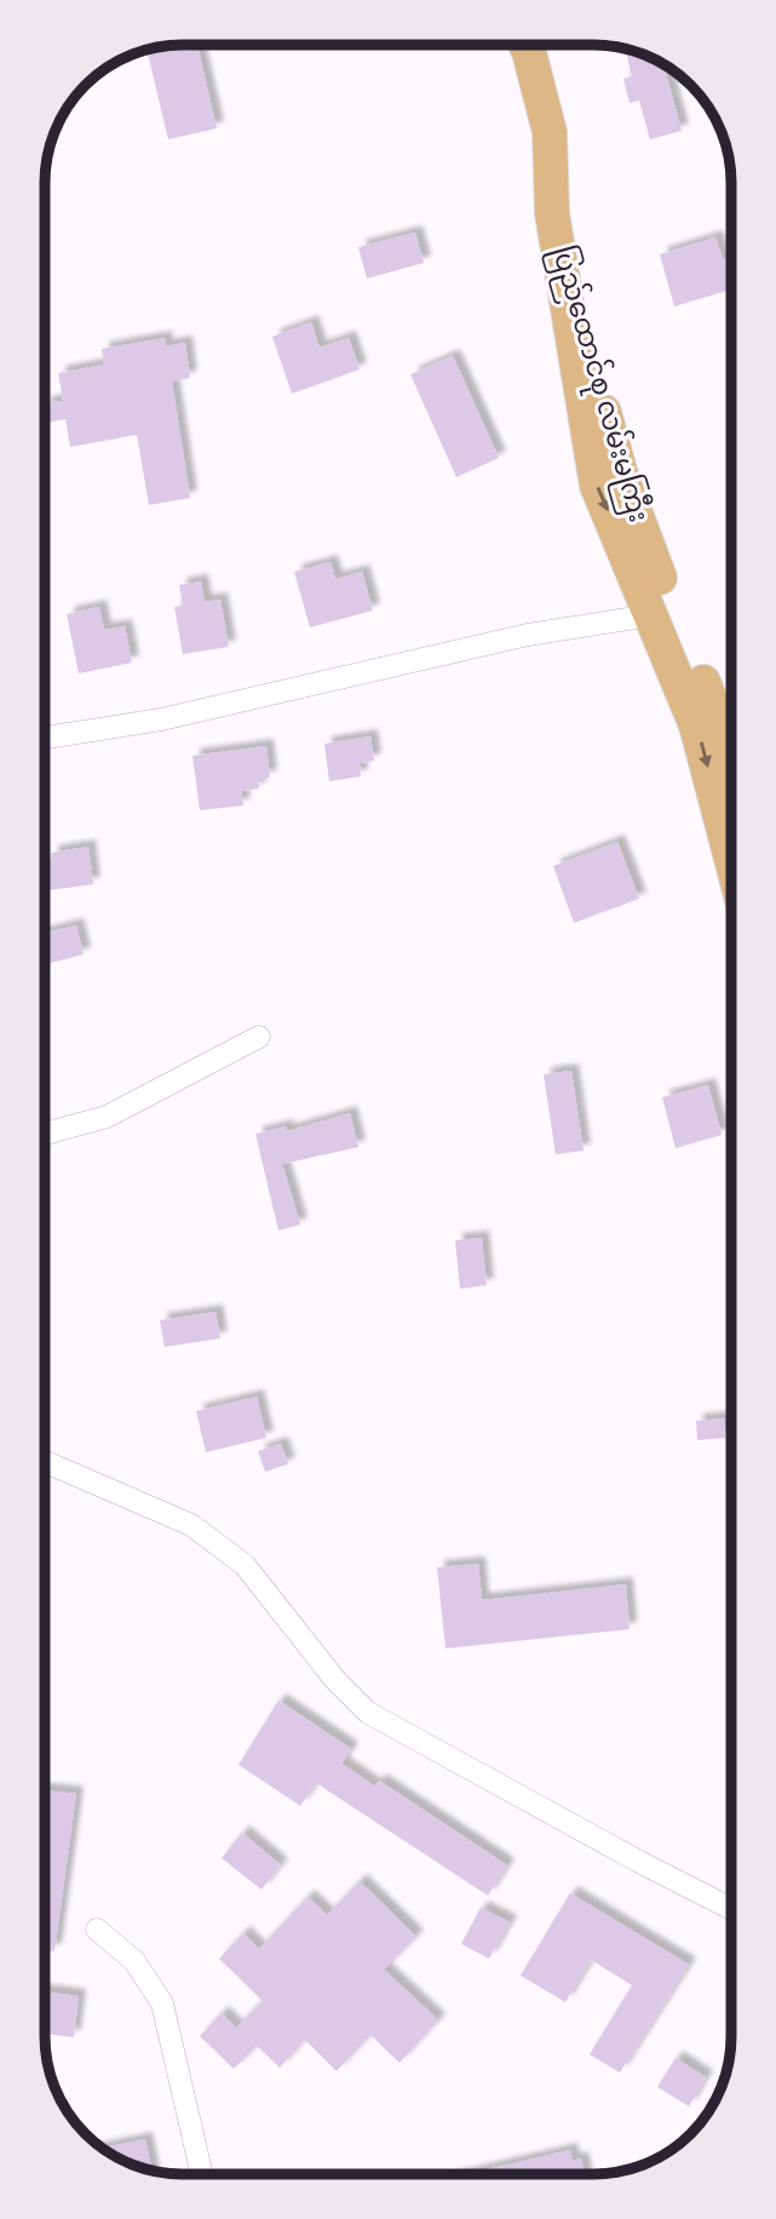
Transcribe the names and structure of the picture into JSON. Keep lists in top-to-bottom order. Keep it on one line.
{"streets":{"main road":["ပြည်ထောင်စု လမ်းမကြီး"]}}
